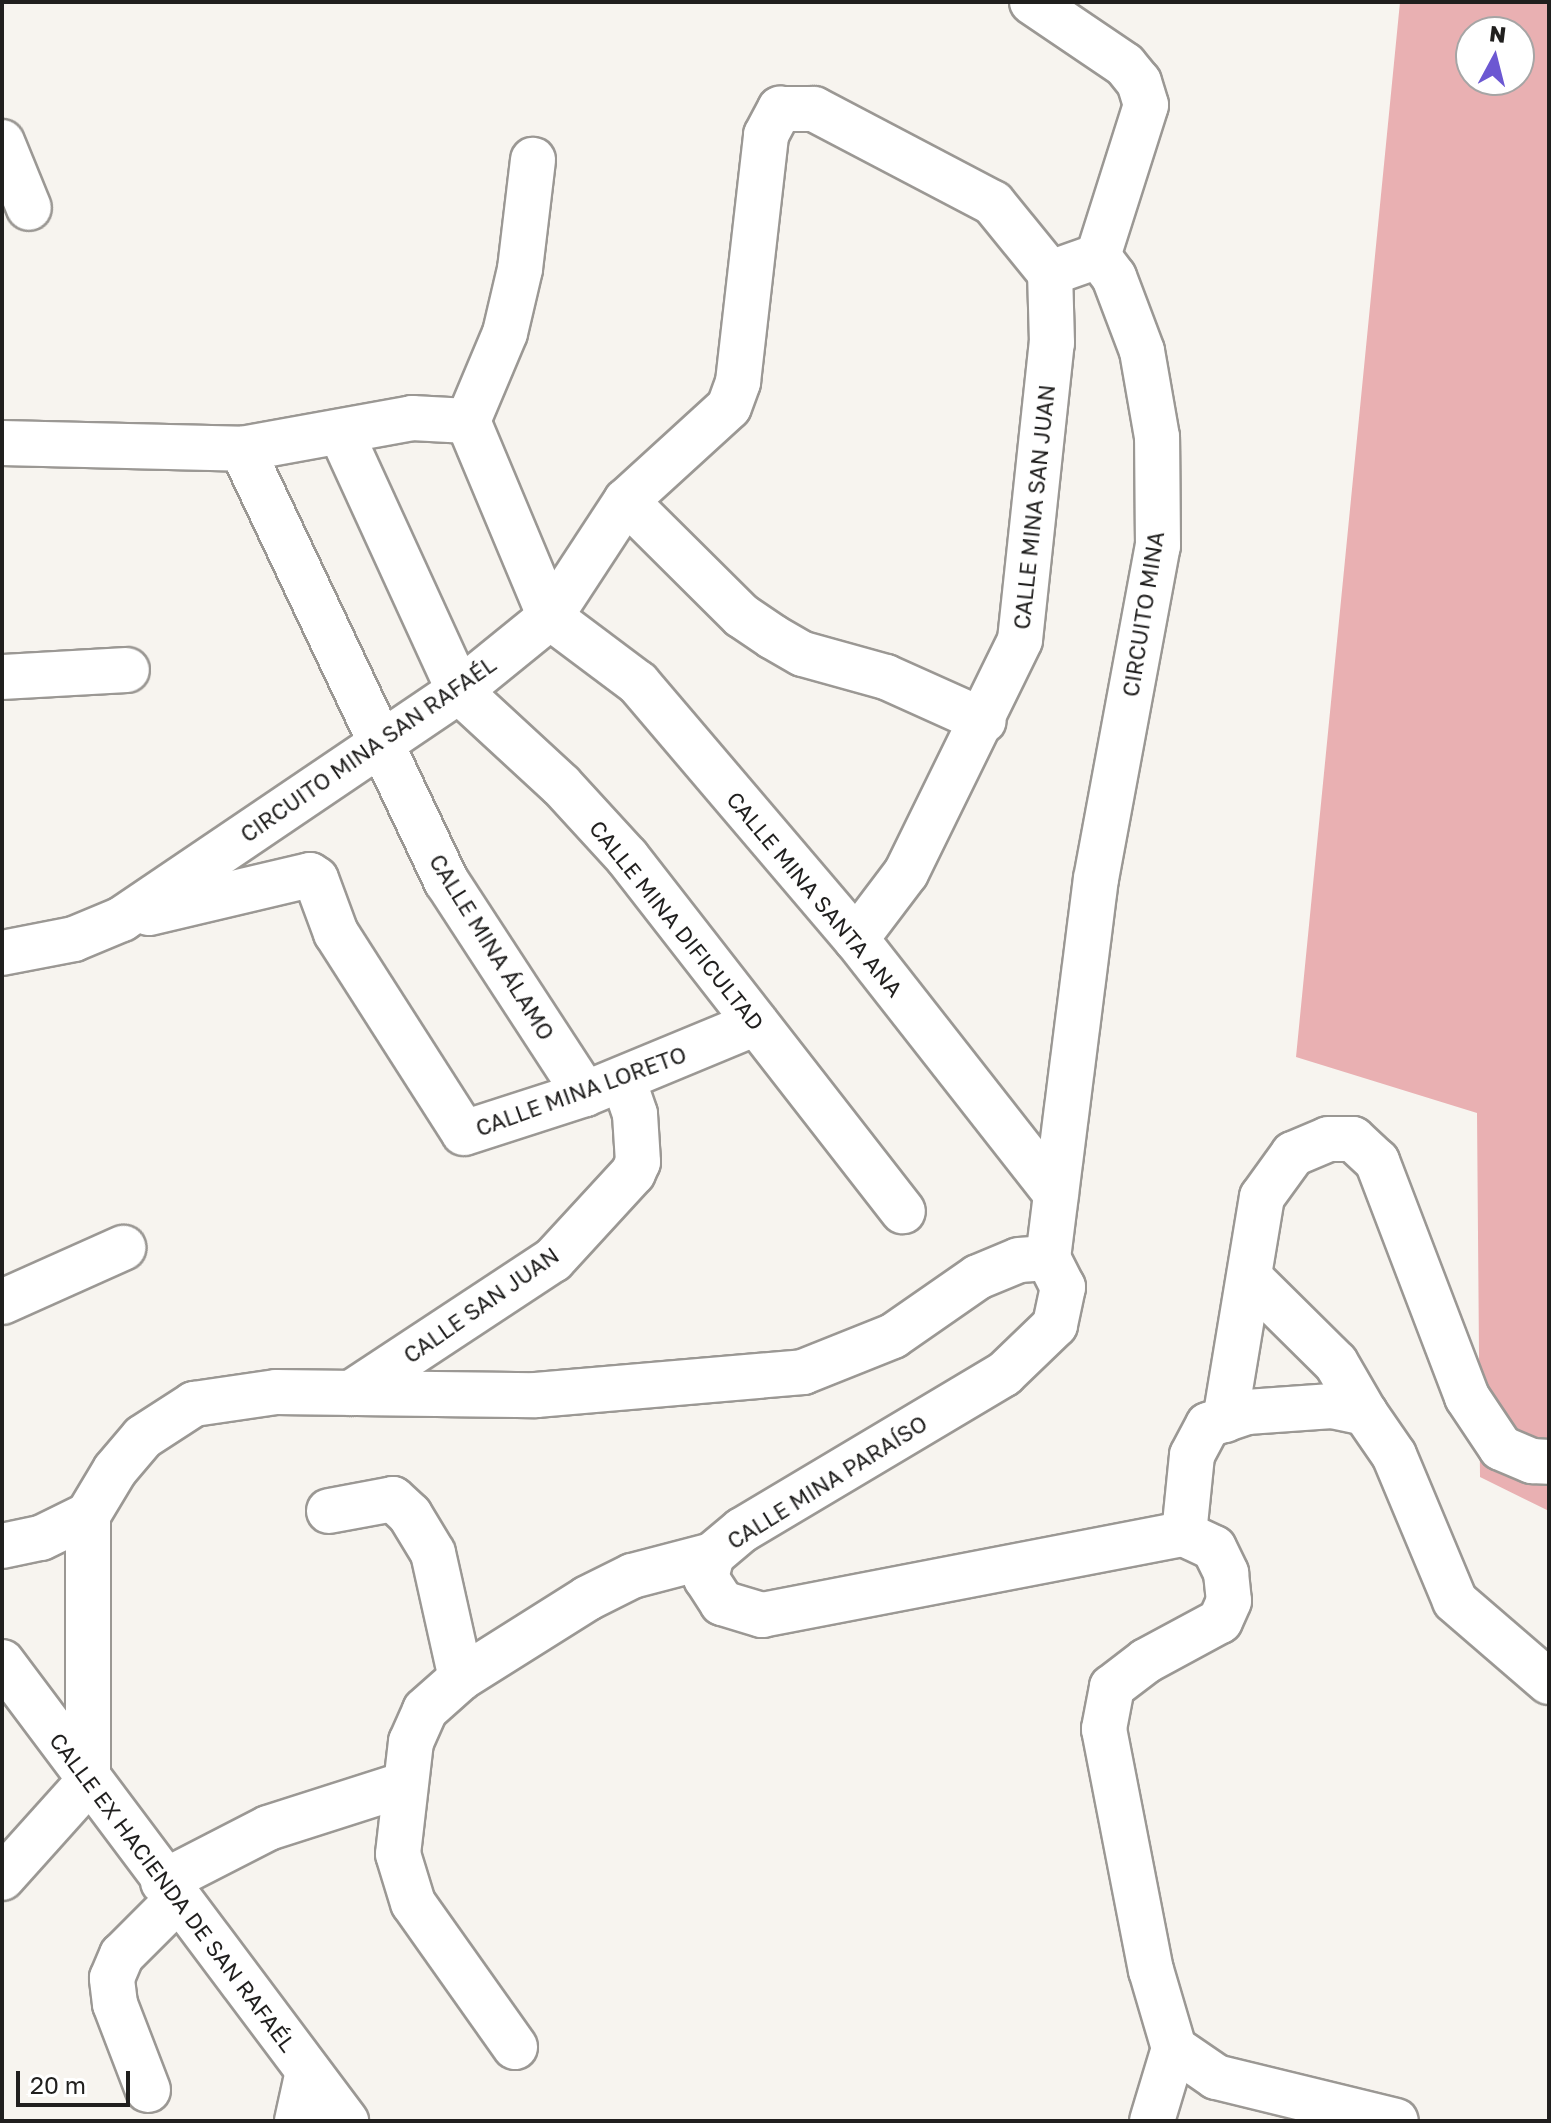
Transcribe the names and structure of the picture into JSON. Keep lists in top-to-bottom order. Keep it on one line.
{"streets":{"street":["CALLE MINA SAN JUAN","CIRCUITO MINA","CIRCUITO MINA SAN RAFAÉL","CALLE MINA SANTA ANA","CALLE MINA DIFICULTAD","CALLE MINA ÁLAMO","CALLE MINA LORETO","CALLE SAN JUAN","CALLE MINA PARAÍSO","CALLE EX HACIENDA DE SAN RAFAÉL"]},"crossings":[["CALLE MINA SAN JUAN","CIRCUITO MINA SAN RAFAÉL"],["CALLE MINA SAN JUAN","CALLE MINA SANTA ANA"],["CIRCUITO MINA","CALLE MINA SANTA ANA"],["CIRCUITO MINA","CALLE MINA PARAÍSO"],["CIRCUITO MINA SAN RAFAÉL","CALLE MINA SANTA ANA"],["CIRCUITO MINA SAN RAFAÉL","CALLE MINA DIFICULTAD"],["CIRCUITO MINA SAN RAFAÉL","CALLE MINA ÁLAMO"],["CIRCUITO MINA SAN RAFAÉL","CALLE MINA LORETO"],["CALLE MINA DIFICULTAD","CALLE MINA LORETO"],["CALLE MINA ÁLAMO","CALLE MINA LORETO"],["CALLE MINA ÁLAMO","CALLE SAN JUAN"],["CALLE MINA LORETO","CALLE SAN JUAN"]],"scale_bar":"20 m","north":"top"}
